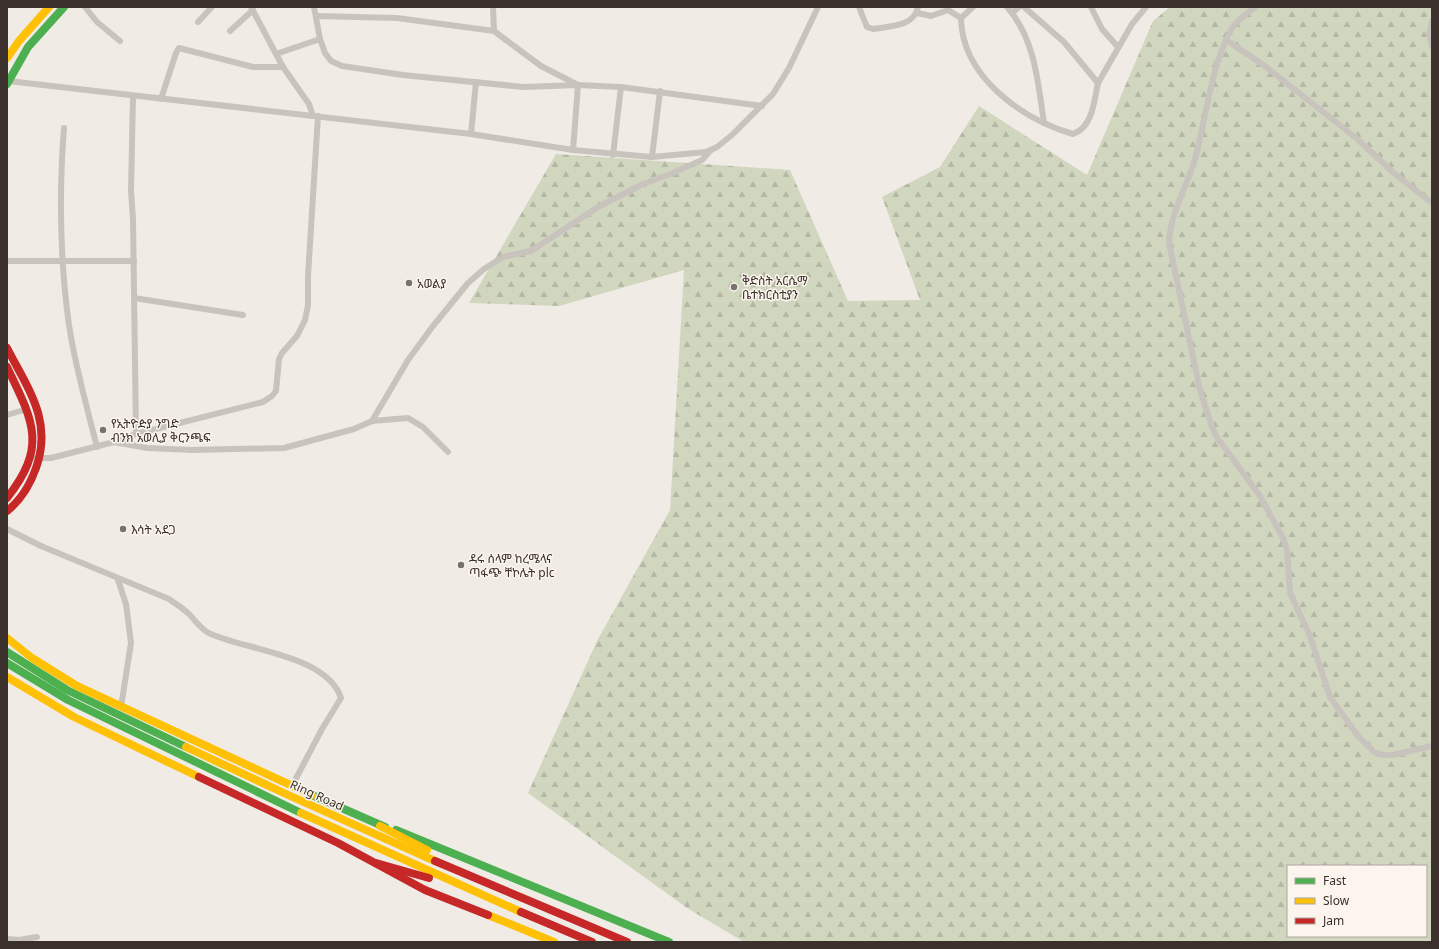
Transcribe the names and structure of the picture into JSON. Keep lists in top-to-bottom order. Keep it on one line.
{"streets":{"main road":["Ring Road"]},"places":["አወልያ","ቅድስት አርሴማ ቤተክርስቲያን","የኢትዮዽያ ንግድ ብንክ አወሊያ ቅርንጫፍ","እሳት አደጋ","ዳሩ ሰላም ከረሜላና ጣፋጭ ቸኮሌት plc"],"legend":["Fast","Slow","Jam"]}
